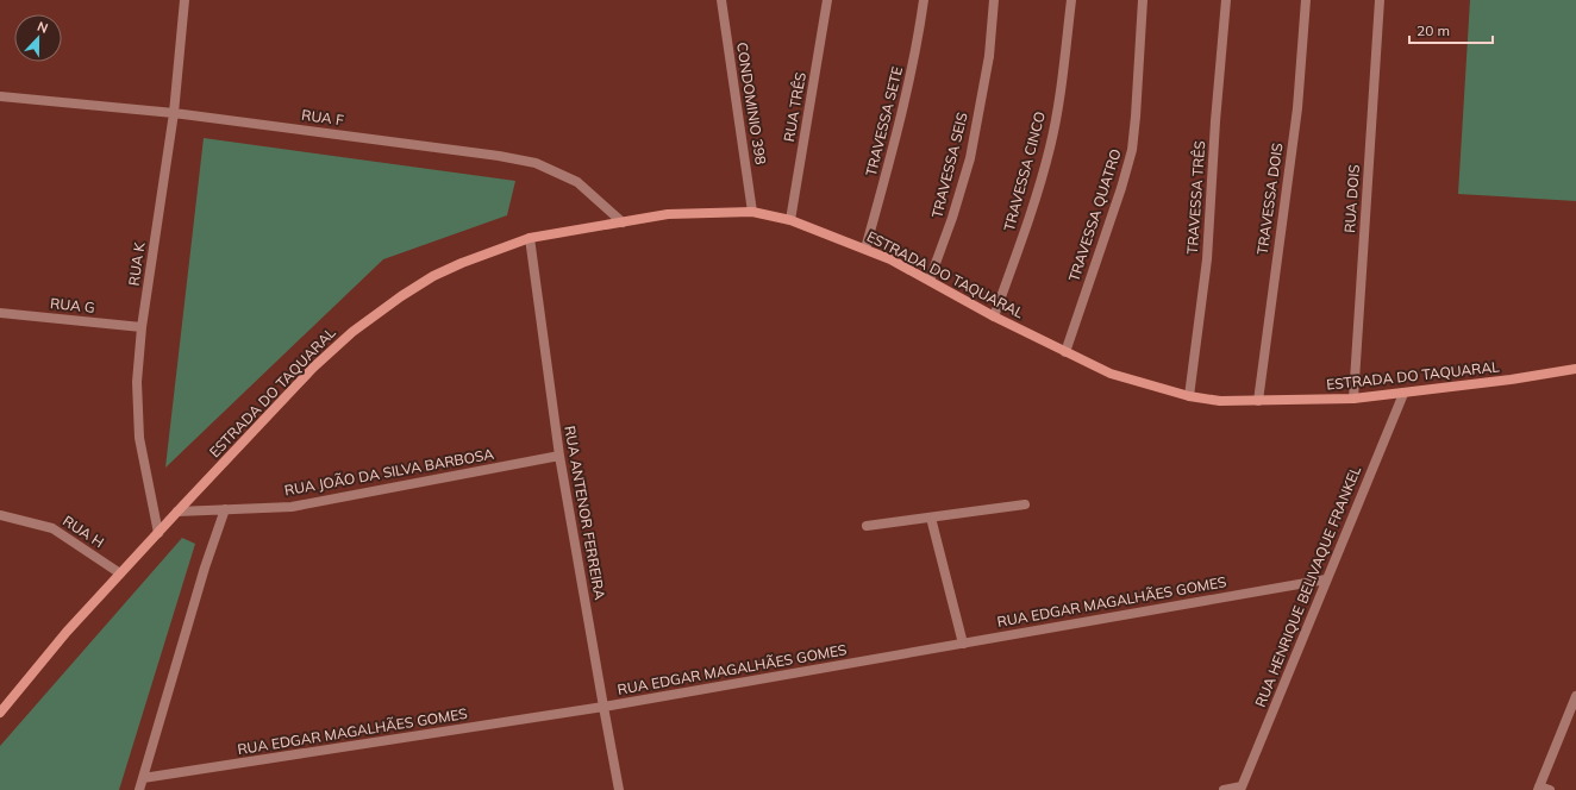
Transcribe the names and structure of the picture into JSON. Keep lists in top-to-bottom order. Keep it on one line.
{"streets":{"street":["CONDOMINIO 398","RUA TRÊS","RUA F","TRAVESSA SETE","TRAVESSA SEIS","TRAVESSA CINCO","TRAVESSA TRÊS","TRAVESSA DOIS","RUA DOIS","TRAVESSA QUATRO","RUA K","ESTRADA DO TAQUARAL","RUA G","RUA JOÃO DA SILVA BARBOSA","RUA ANTENOR FERREIRA","RUA H","RUA HENRIQUE BELIVAQUE FRANKEL","RUA EDGAR MAGALHÃES GOMES"]},"crossings":[["CONDOMINIO 398","ESTRADA DO TAQUARAL"],["RUA TRÊS","ESTRADA DO TAQUARAL"],["RUA F","RUA K"],["RUA F","ESTRADA DO TAQUARAL"],["TRAVESSA SETE","ESTRADA DO TAQUARAL"],["TRAVESSA SEIS","ESTRADA DO TAQUARAL"],["TRAVESSA CINCO","ESTRADA DO TAQUARAL"],["TRAVESSA TRÊS","ESTRADA DO TAQUARAL"],["TRAVESSA DOIS","ESTRADA DO TAQUARAL"],["RUA DOIS","ESTRADA DO TAQUARAL"],["TRAVESSA QUATRO","ESTRADA DO TAQUARAL"],["RUA K","ESTRADA DO TAQUARAL"],["RUA K","RUA G"],["ESTRADA DO TAQUARAL","RUA JOÃO DA SILVA BARBOSA"],["ESTRADA DO TAQUARAL","RUA ANTENOR FERREIRA"],["ESTRADA DO TAQUARAL","RUA H"],["ESTRADA DO TAQUARAL","RUA HENRIQUE BELIVAQUE FRANKEL"],["RUA JOÃO DA SILVA BARBOSA","RUA ANTENOR FERREIRA"],["RUA ANTENOR FERREIRA","RUA EDGAR MAGALHÃES GOMES"],["RUA HENRIQUE BELIVAQUE FRANKEL","RUA EDGAR MAGALHÃES GOMES"]],"scale_bar":"20 m","north":"top"}
